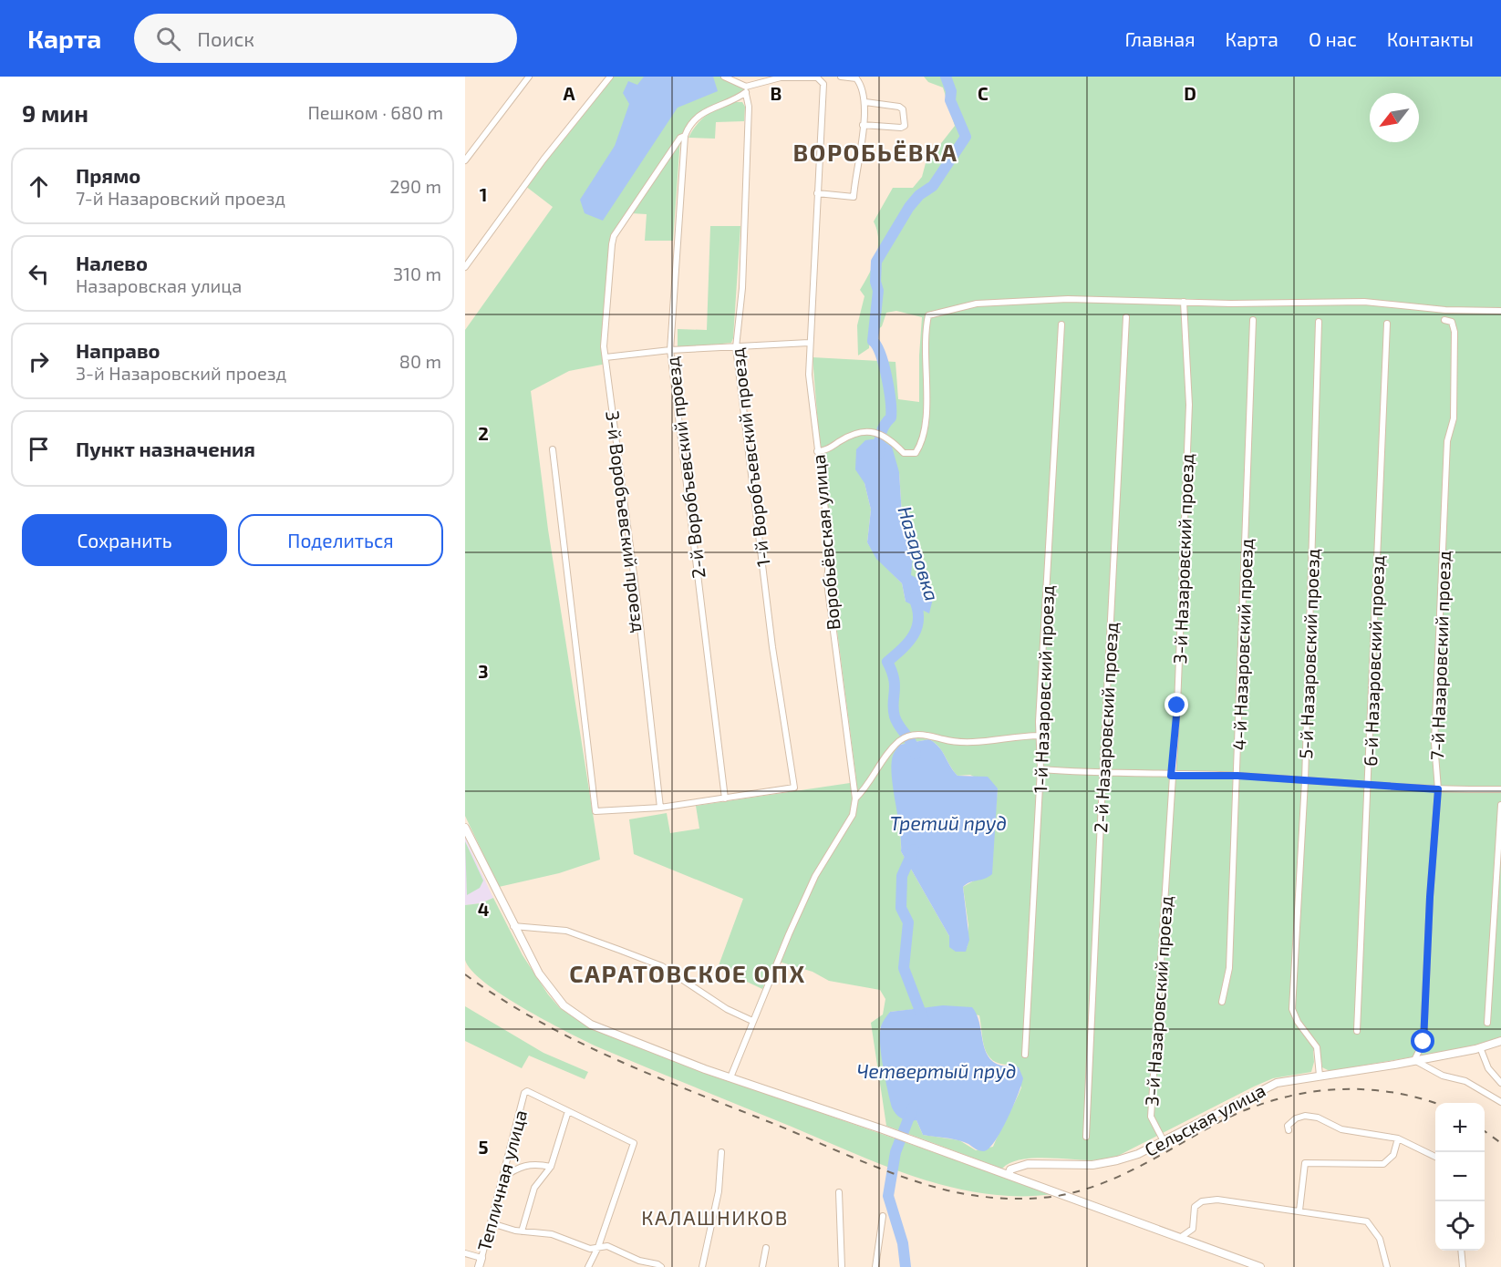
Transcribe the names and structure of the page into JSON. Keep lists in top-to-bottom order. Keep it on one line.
{"streets":{"street":["1-й Воробъевский проезд","2-й Воробъевский проезд","3-й Воробъевский проезд","Воробьёвская улица","3-й Назаровский проезд","4-й Назаровский проезд","5-й Назаровский проезд","7-й Назаровский проезд","6-й Назаровский проезд","1-й Назаровский проезд","2-й Назаровский проезд","Сельская улица","Тепличная улица"]},"crossings":[["1-й Воробъевский проезд","2-й Воробъевский проезд"],["1-й Воробъевский проезд","Воробьёвская улица"],["2-й Воробъевский проезд","3-й Воробъевский проезд"],["3-й Назаровский проезд","Сельская улица"],["5-й Назаровский проезд","Сельская улица"],["7-й Назаровский проезд","Сельская улица"]],"districts":["ВОРОБЬЁВКА","САРАТОВСКОЕ ОПХ","КАЛАШНИКОВ"],"water":["Назаровка","Третий пруд","Четвертый пруд"],"north":"bottom left","page":{"header":"Карта","search":"Поиск","nav":["Главная","Карта","О нас","Контакты"],"heading":["9 мин","Пешком · 680 m"],"list":[["Прямо","7-й Назаровский проезд","290 m"],["Налево","Назаровская улица","310 m"],["Направо","3-й Назаровский проезд","80 m"],"Пункт назначения"],"buttons":["Сохранить","Поделиться"],"map_buttons":["+","−"]},"grid":{"columns":["A","B","C","D"],"rows":["1","2","3","4","5"]}}
